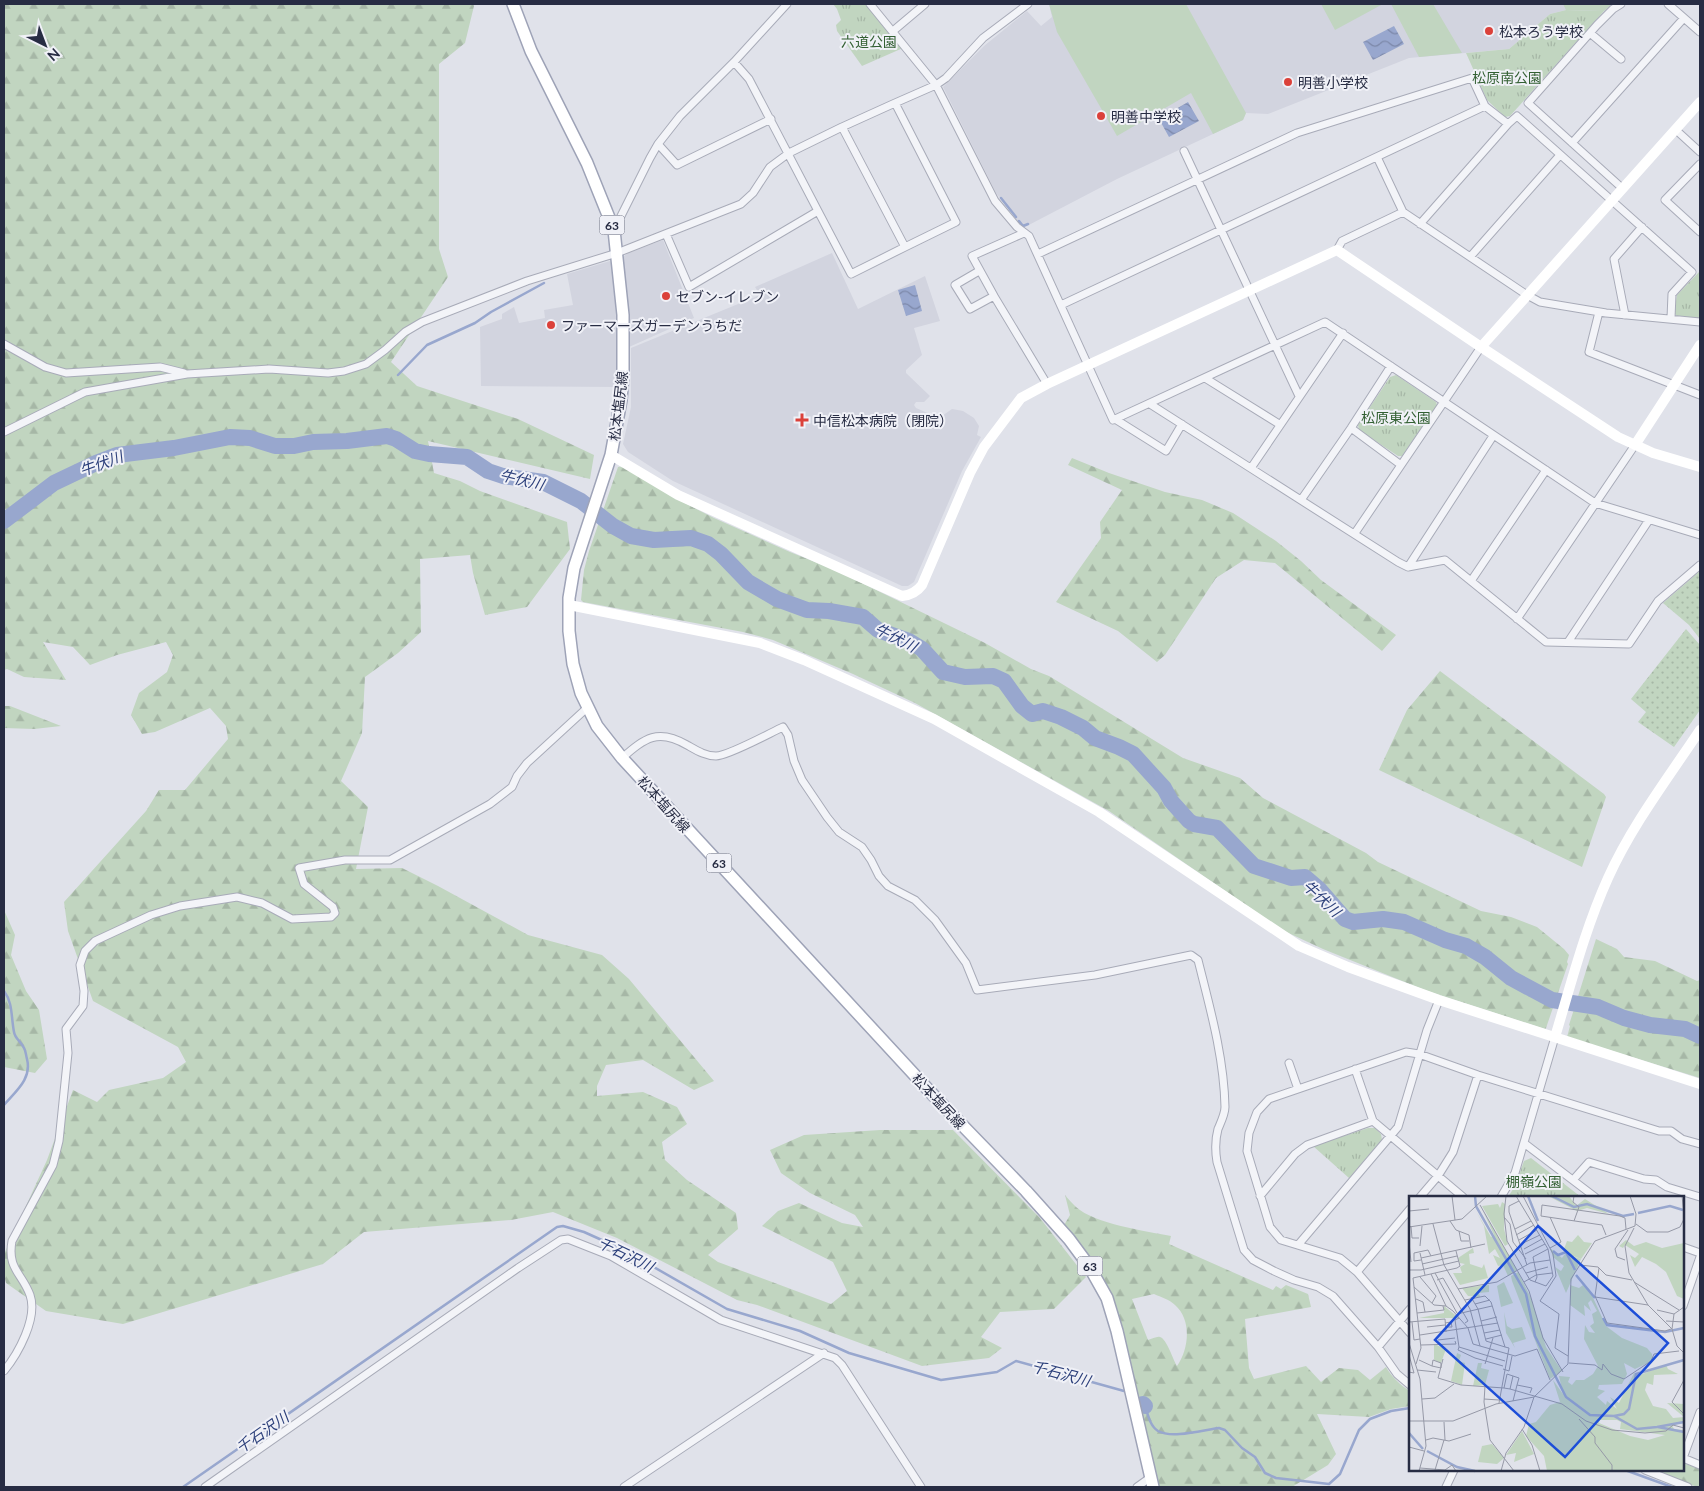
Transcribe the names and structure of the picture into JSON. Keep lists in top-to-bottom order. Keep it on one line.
{"streets":{"main road":["63","松本塩尻線"]},"water":["牛伏川","千石沢川"],"parks":["六道公園","松原南公園","松原東公園","棚嶺公園"],"places":{"other":["松本ろう学校","明善小学校","明善中学校","セブン-イレブン","ファーマーズガーデンうちだ"],"health":["中信松本病院（閉院）"]},"north":"bottom right"}
